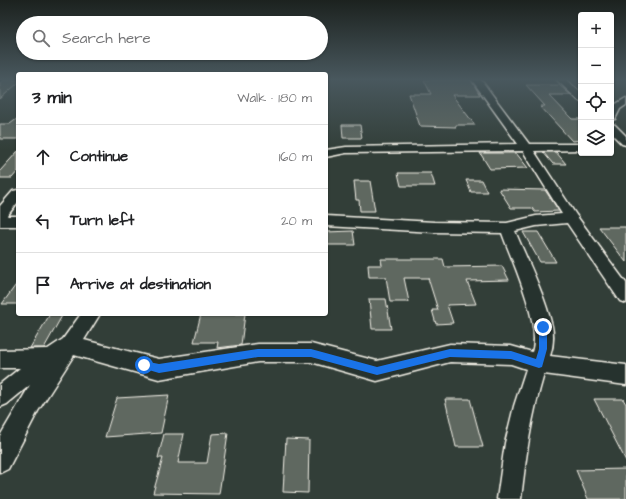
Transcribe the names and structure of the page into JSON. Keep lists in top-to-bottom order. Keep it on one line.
{"page":{"map_buttons":["+","−"],"search":"Search here","heading":["3 min","Walk · 180 m"],"list":[["Continue","160 m"],["Turn left","20 m"],"Arrive at destination"]}}
